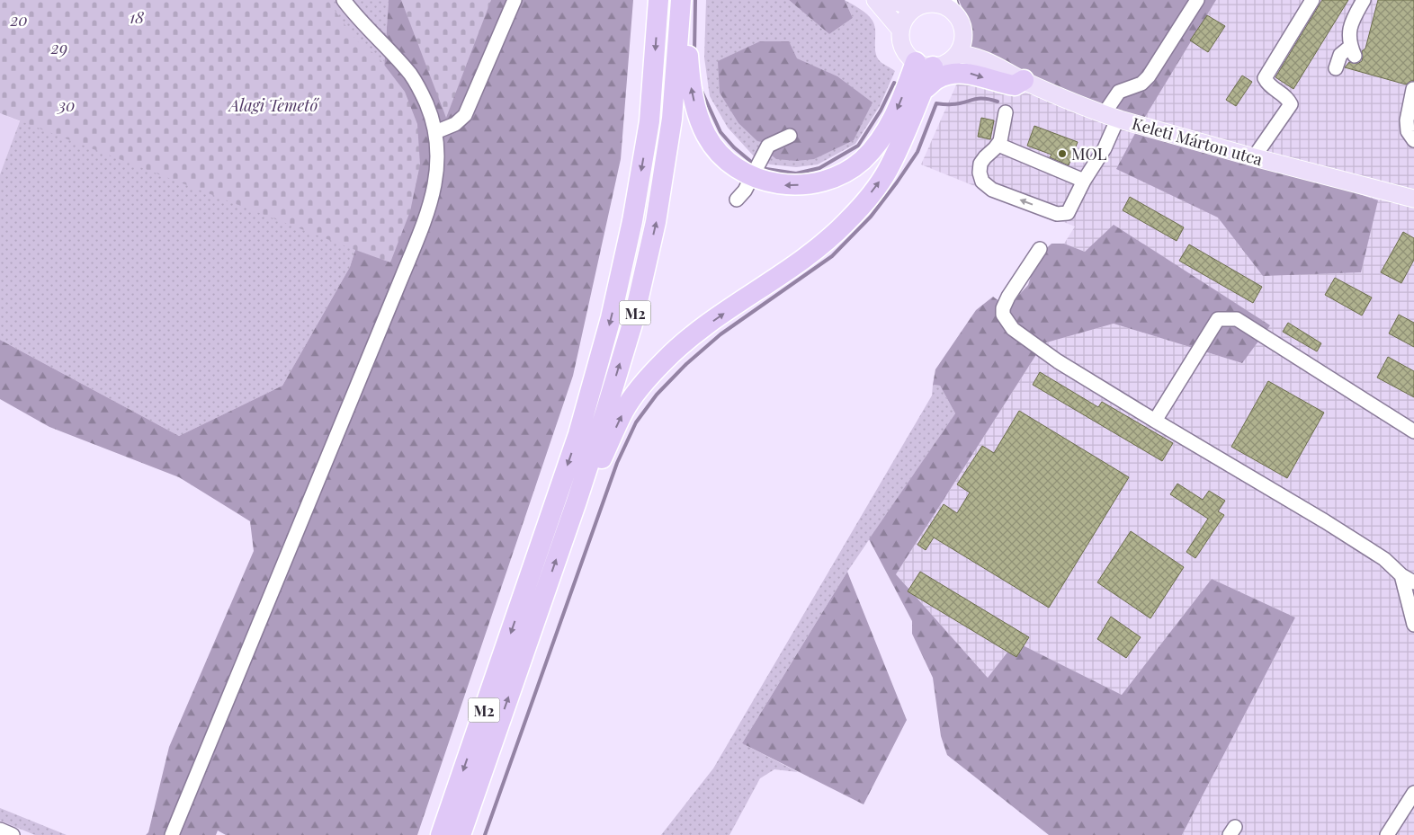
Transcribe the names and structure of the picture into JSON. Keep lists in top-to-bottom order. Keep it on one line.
{"streets":{"highway":["M2"],"main road":["Keleti Márton utca"]},"parks":["18","20","29","30","Alagi Temető"],"places":["MOL"]}
